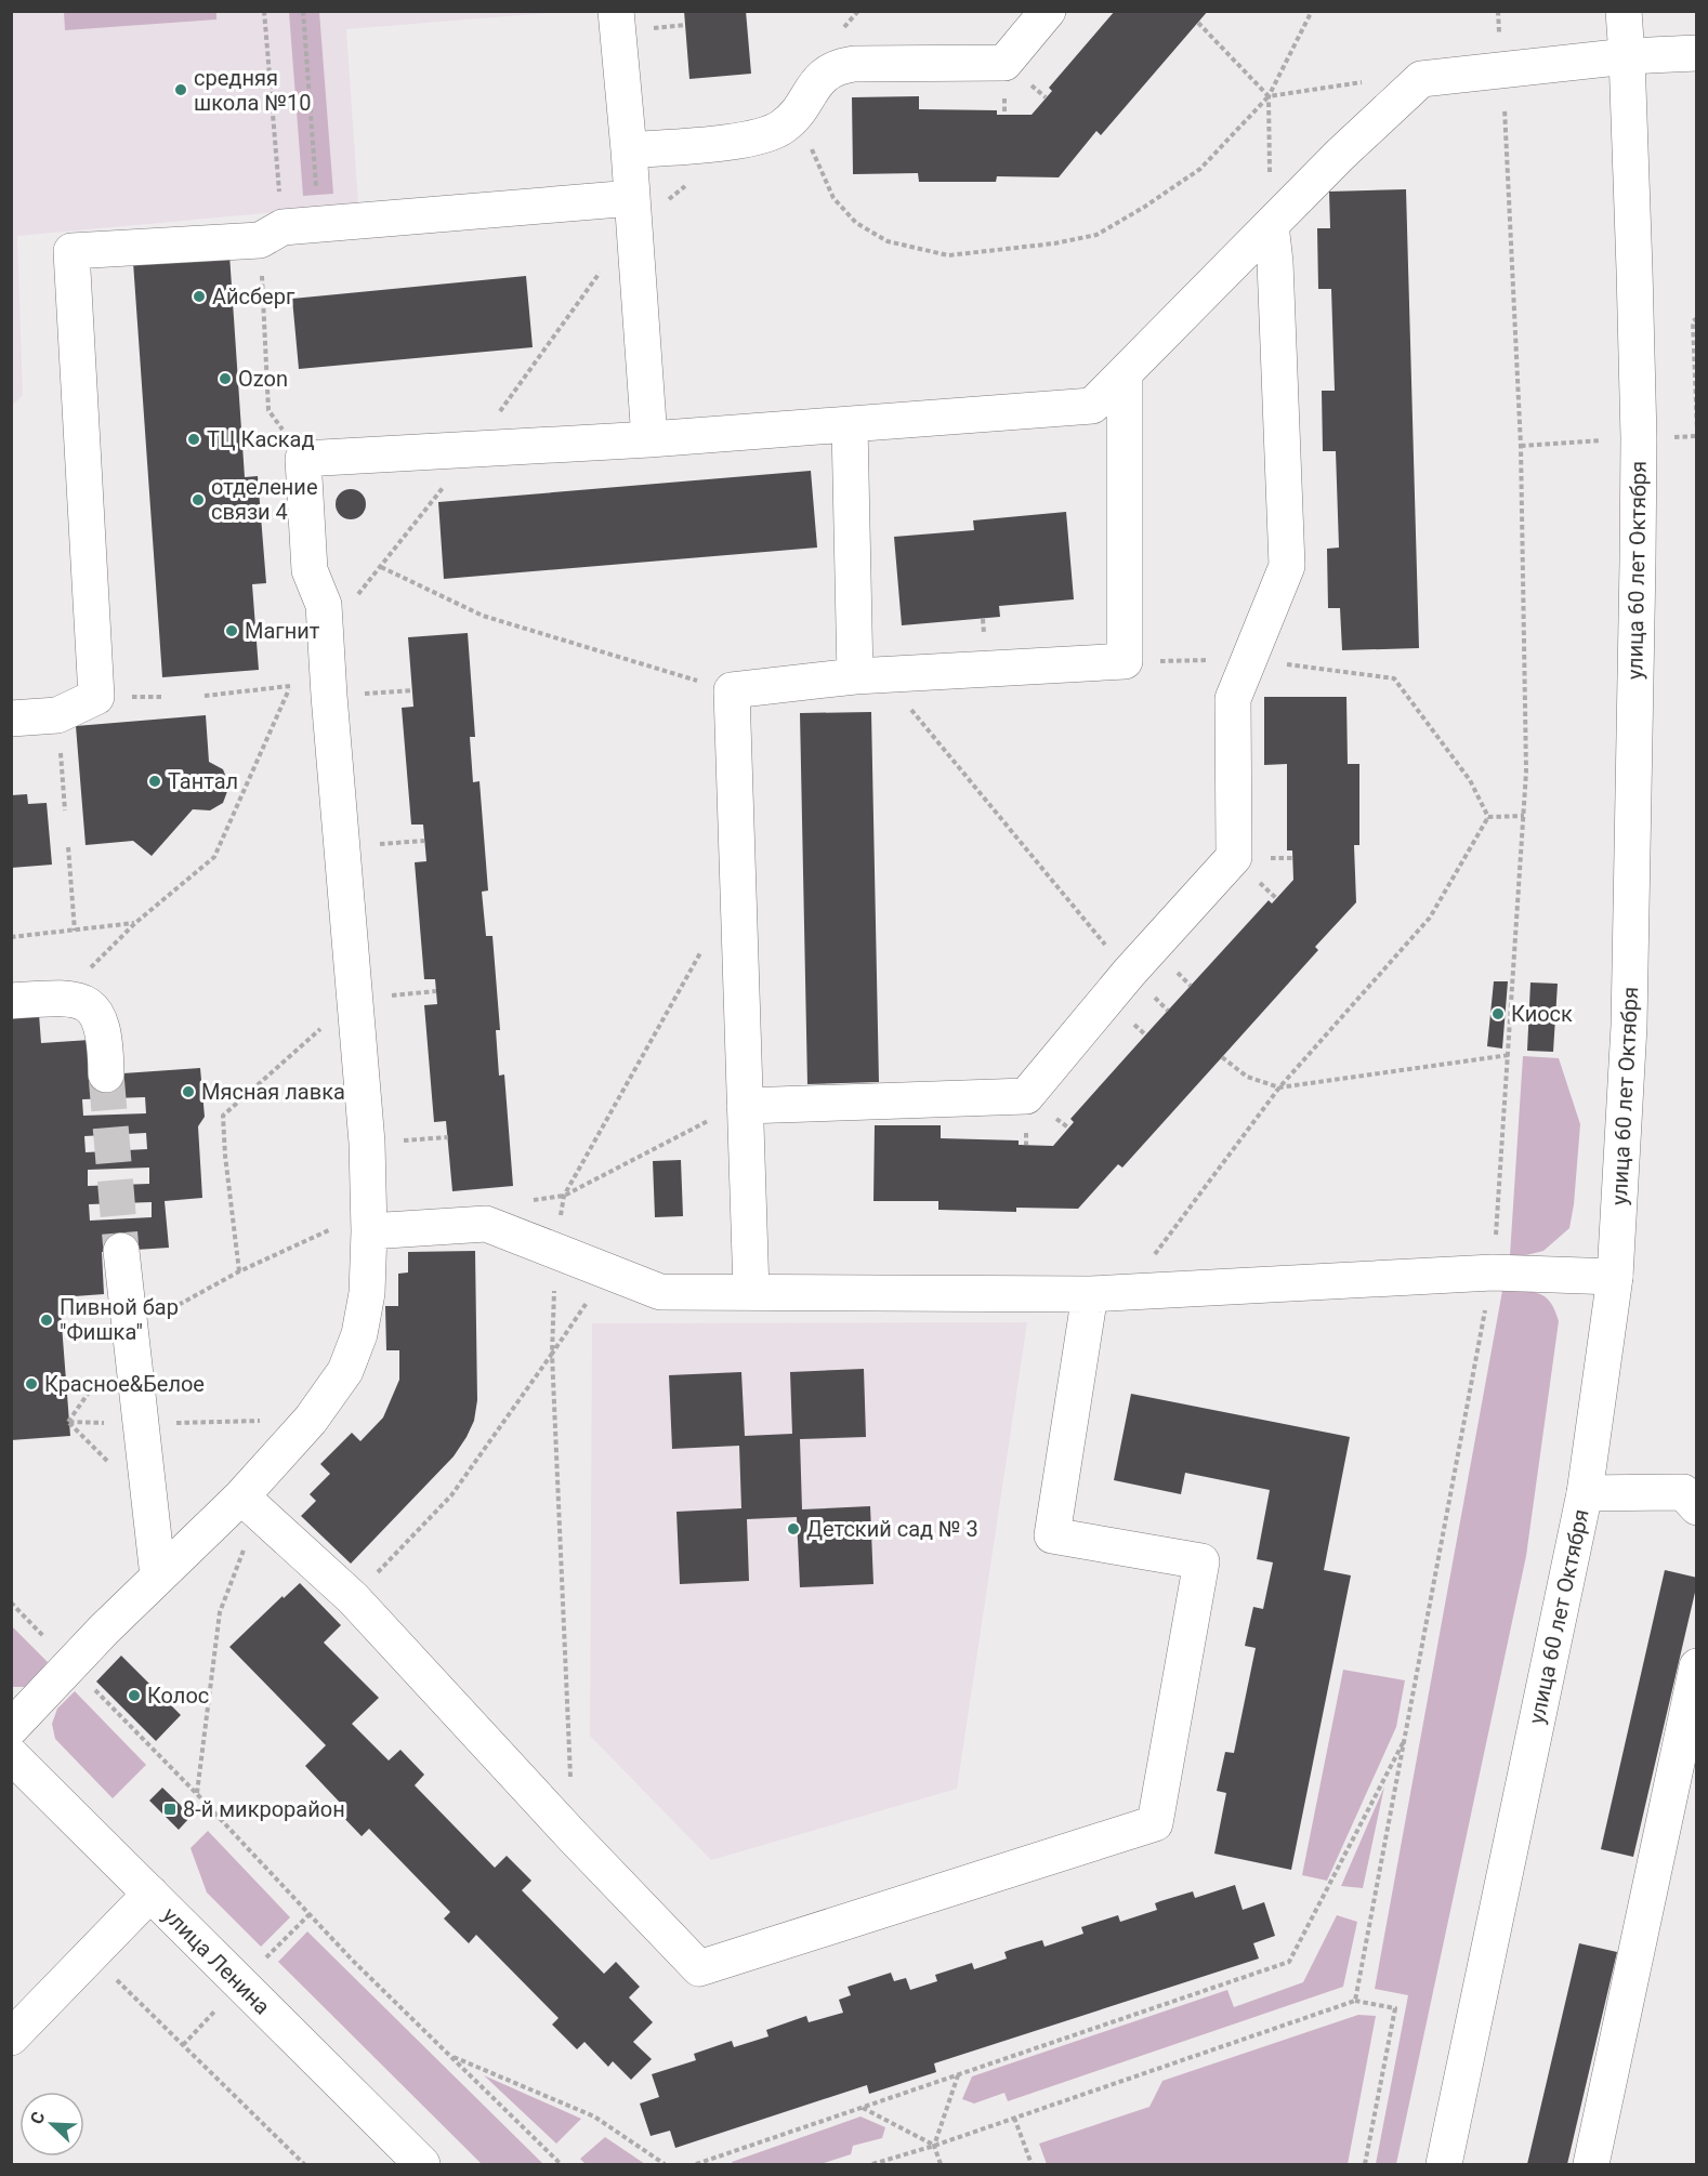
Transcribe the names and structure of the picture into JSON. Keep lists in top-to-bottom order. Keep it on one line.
{"streets":{"main road":["улица 60 лет Октября","улица Ленина"]},"places":{"other":["средняя школа №10","Айсберг","Ozon","ТЦ Каскад","отделение связи 4","Магнит","Тантал","Киоск","Мясная лавка","Пивной бар \"Фишка\"","Красное&Белое","Детский сад № 3","Колос"],"transit":["8-й микрорайон"]},"north":"top left"}
